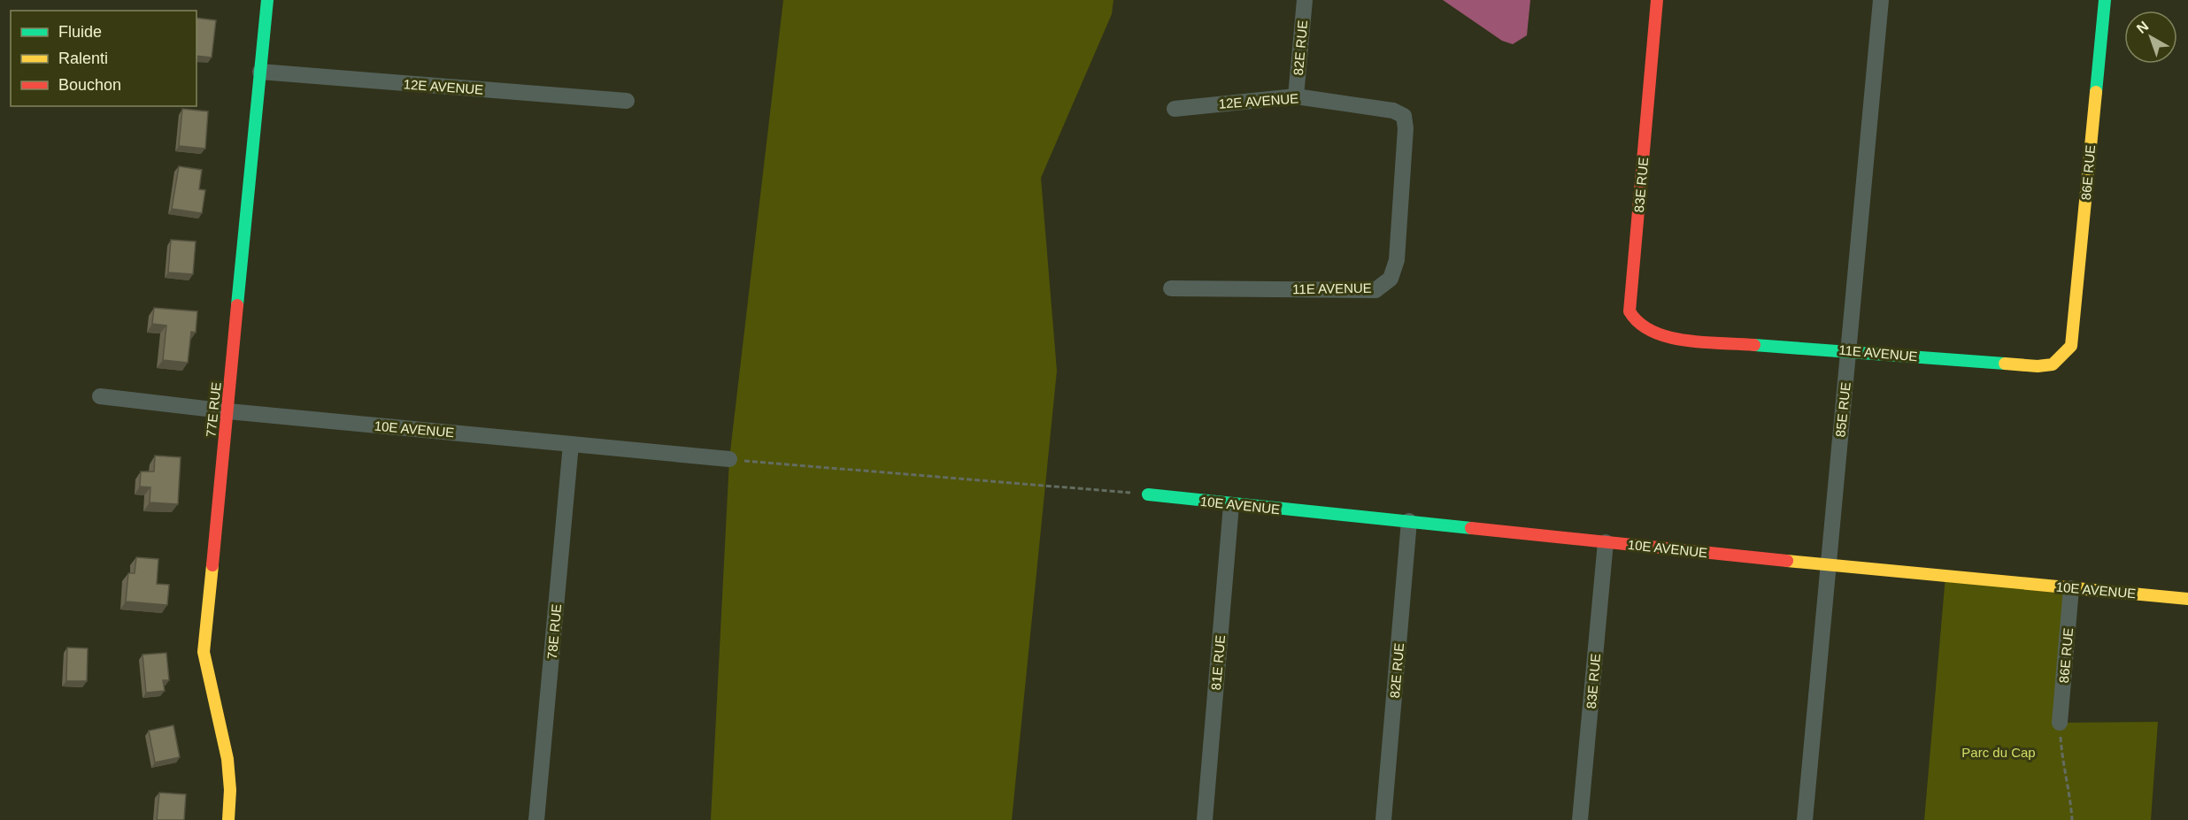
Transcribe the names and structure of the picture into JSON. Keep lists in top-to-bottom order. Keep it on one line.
{"streets":{"street":["82E RUE","12E AVENUE","86E RUE","83E RUE","11E AVENUE","77E RUE","85E RUE","10E AVENUE","78E RUE","81E RUE"]},"crossings":[["82E RUE","12E AVENUE"],["82E RUE","10E AVENUE"],["12E AVENUE","11E AVENUE"],["12E AVENUE","77E RUE"],["86E RUE","11E AVENUE"],["86E RUE","10E AVENUE"],["83E RUE","11E AVENUE"],["83E RUE","10E AVENUE"],["11E AVENUE","85E RUE"],["77E RUE","10E AVENUE"],["85E RUE","10E AVENUE"],["10E AVENUE","78E RUE"],["10E AVENUE","81E RUE"]],"parks":["Parc du Cap"],"legend":["Fluide","Ralenti","Bouchon"],"north":"top left"}
